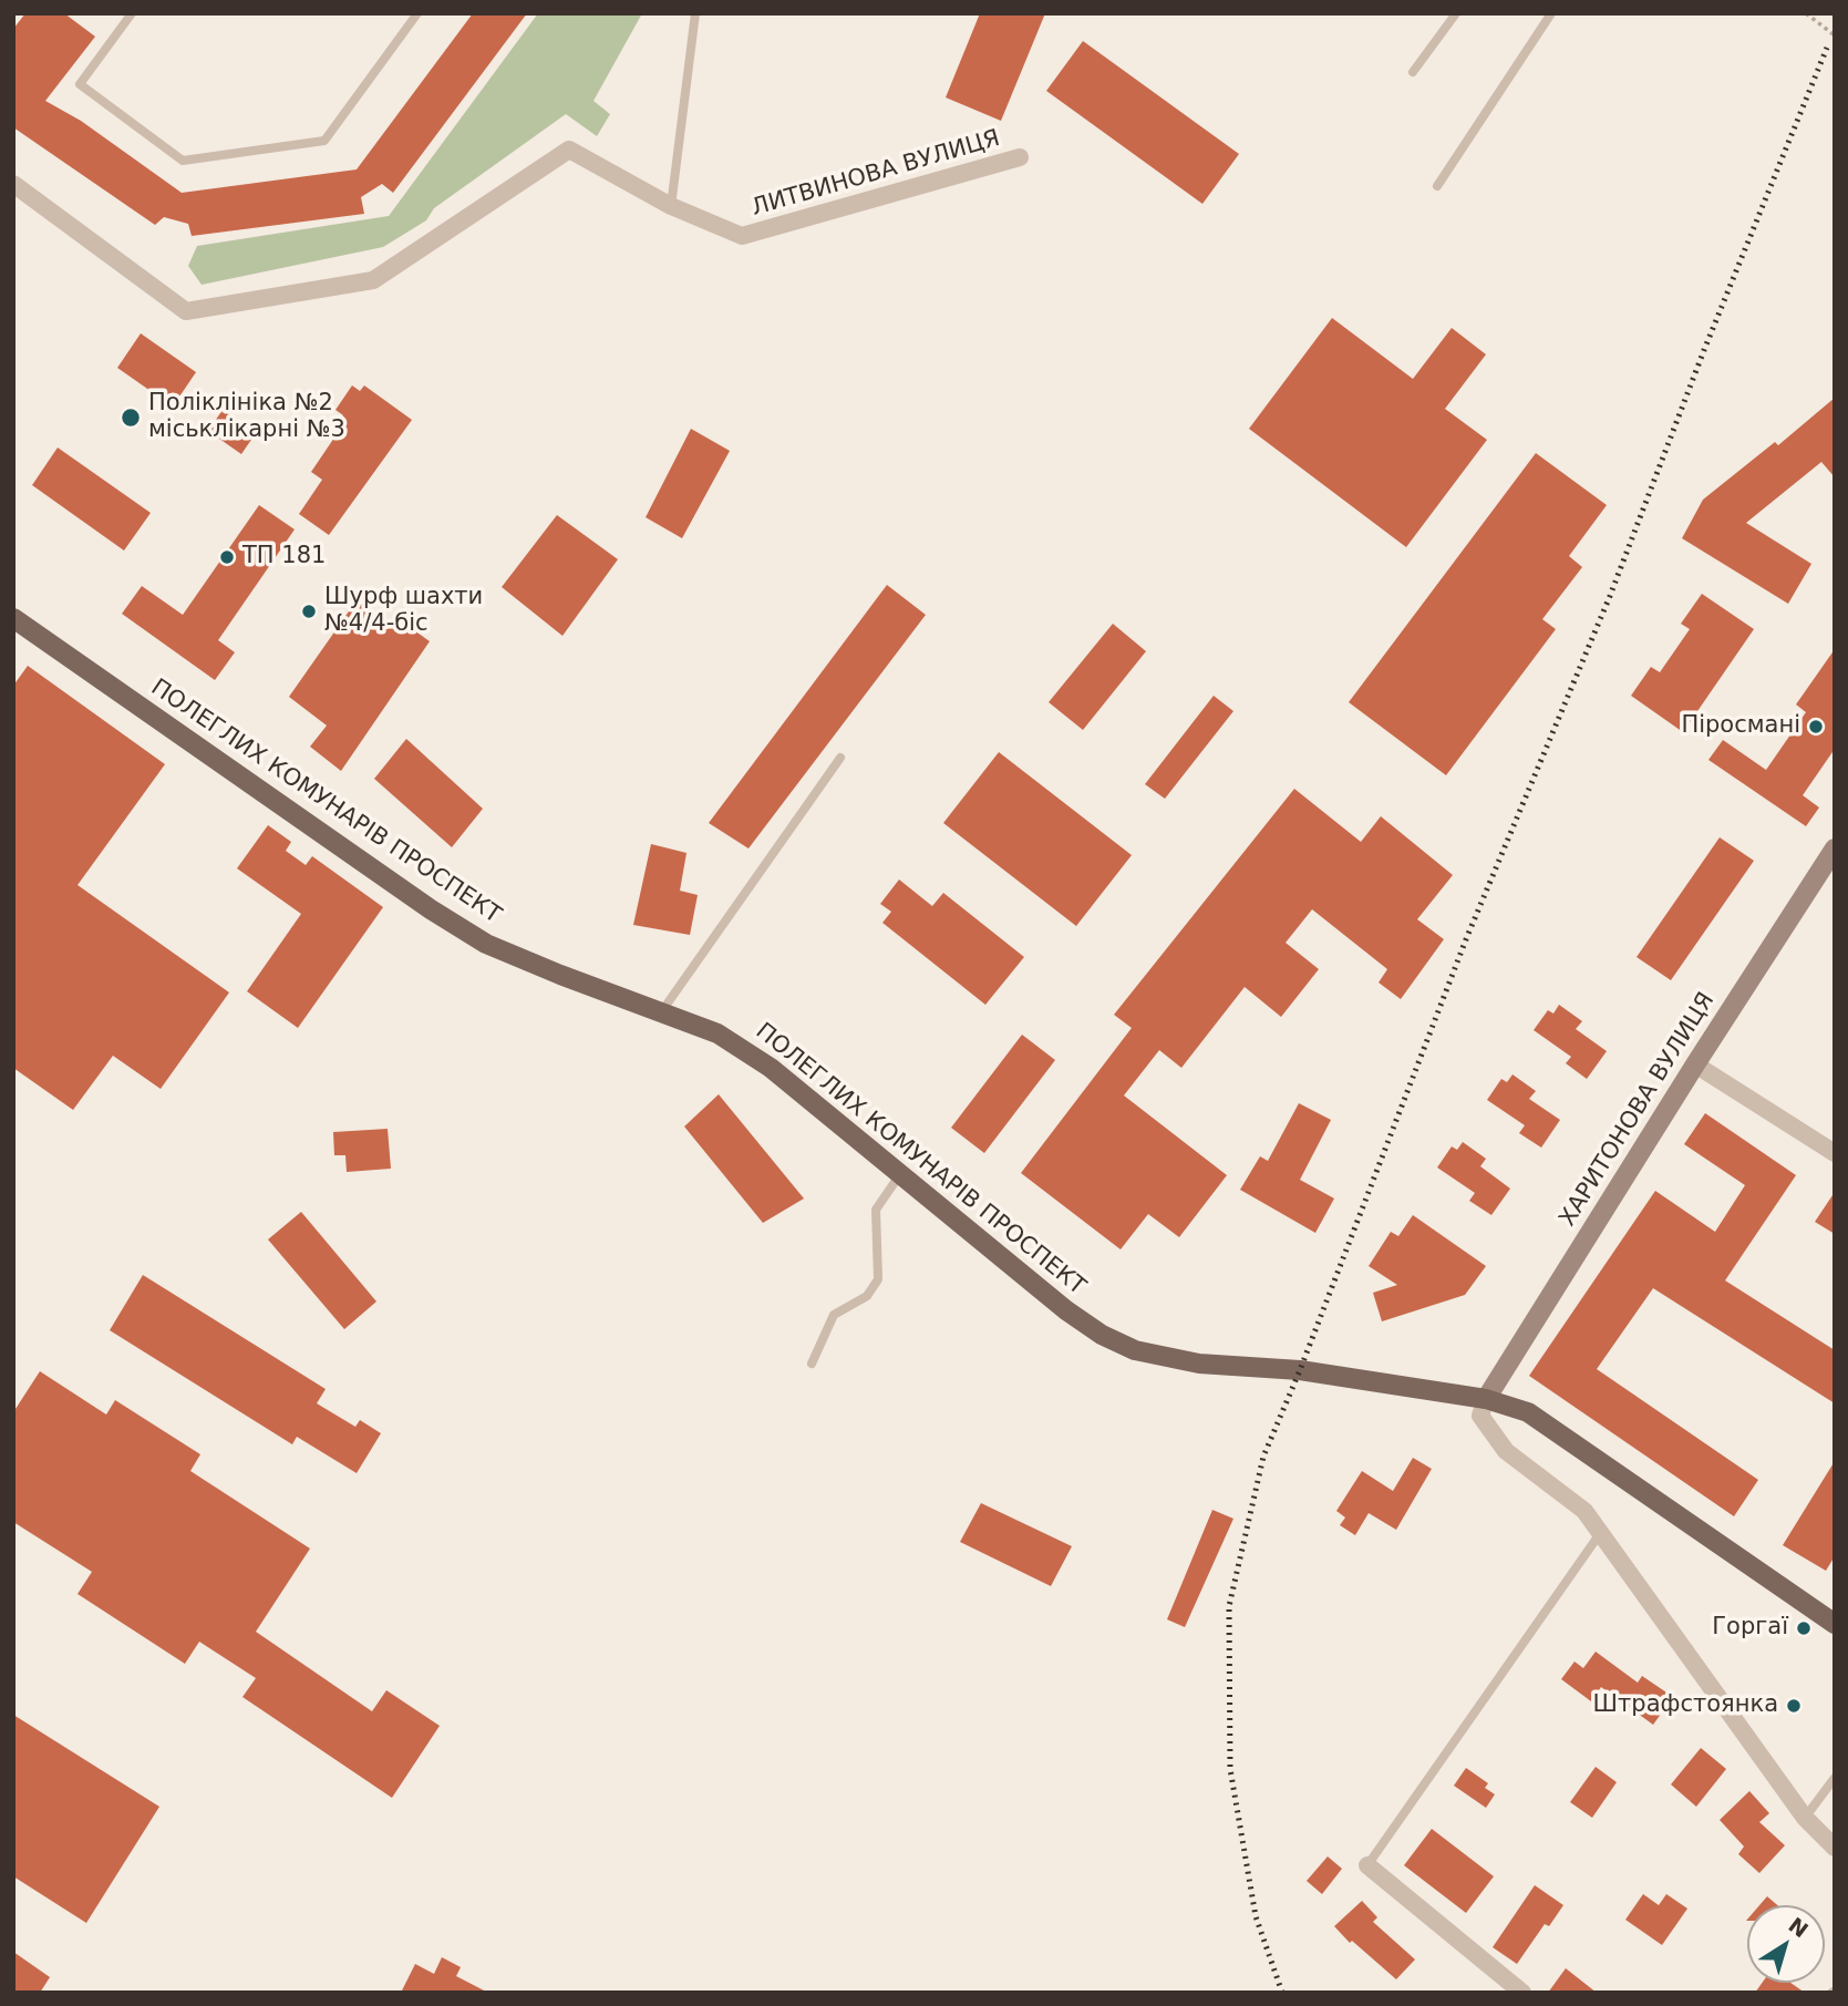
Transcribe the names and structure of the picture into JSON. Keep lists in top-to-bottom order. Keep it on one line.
{"streets":{"main road":["ПОЛЕГЛИХ КОМУНАРІВ ПРОСПЕКТ"],"street":["ЛИТВИНОВА ВУЛИЦЯ","ХАРИТОНОВА ВУЛИЦЯ"]},"crossings":[["ПОЛЕГЛИХ КОМУНАРІВ ПРОСПЕКТ","ХАРИТОНОВА ВУЛИЦЯ"]],"places":["Поліклініка №2 міськлікарні №3","ТП 181","Шурф шахти №4/4-біс","Піросмані","Горгаї","Штрафстоянка"],"north":"top right"}
